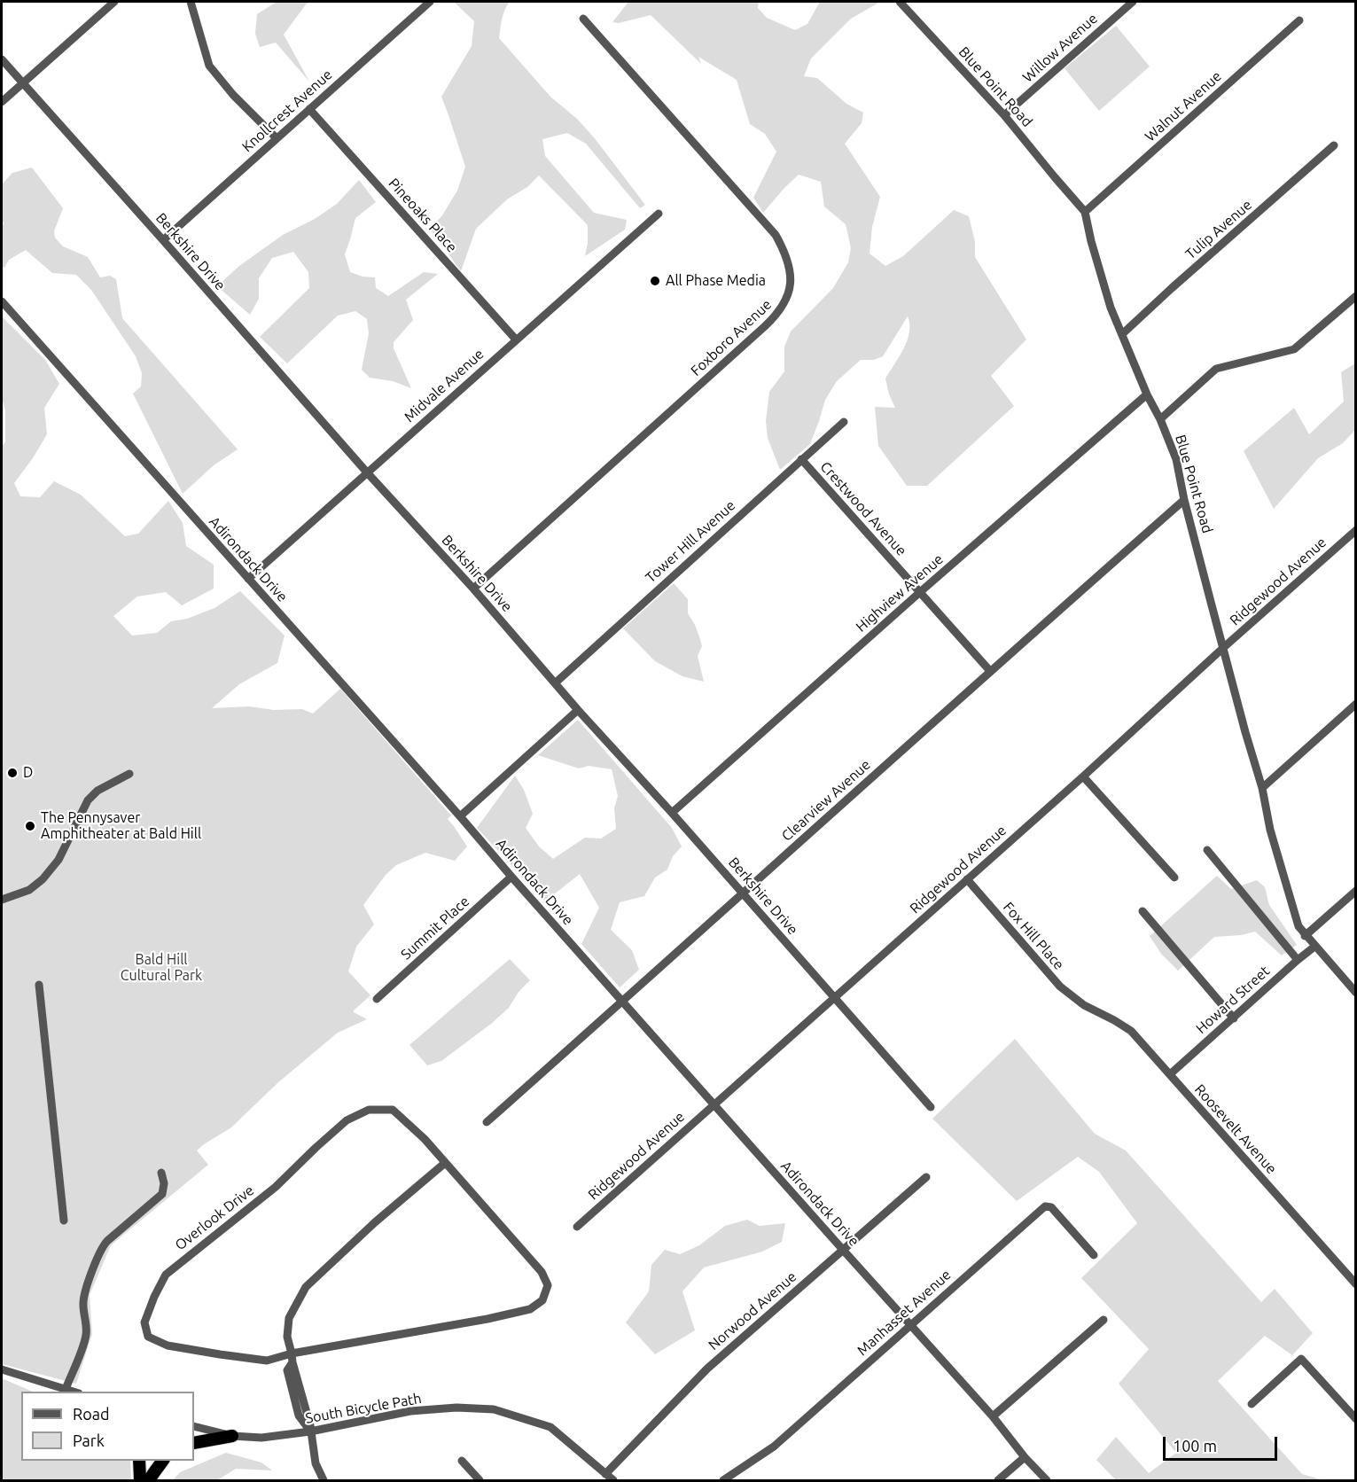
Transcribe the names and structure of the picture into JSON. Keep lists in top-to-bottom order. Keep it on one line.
{"streets":{"street":["Willow Avenue","Blue Point Road","Walnut Avenue","Knollcrest Avenue","Pineoaks Place","Tulip Avenue","Berkshire Drive","Foxboro Avenue","Midvale Avenue","Crestwood Avenue","Tower Hill Avenue","Adirondack Drive","Ridgewood Avenue","Highview Avenue","Clearview Avenue","Summit Place","Fox Hill Place","Howard Street","Roosevelt Avenue","Overlook Drive","Norwood Avenue","Manhasset Avenue","South Bicycle Path"]},"crossings":[["Willow Avenue","Blue Point Road"],["Blue Point Road","Walnut Avenue"],["Blue Point Road","Tulip Avenue"],["Blue Point Road","Ridgewood Avenue"],["Blue Point Road","Highview Avenue"],["Blue Point Road","Clearview Avenue"],["Blue Point Road","Howard Street"],["Knollcrest Avenue","Pineoaks Place"],["Knollcrest Avenue","Berkshire Drive"],["Pineoaks Place","Midvale Avenue"],["Berkshire Drive","Foxboro Avenue"],["Berkshire Drive","Midvale Avenue"],["Berkshire Drive","Tower Hill Avenue"],["Berkshire Drive","Ridgewood Avenue"],["Berkshire Drive","Highview Avenue"],["Berkshire Drive","Clearview Avenue"],["Midvale Avenue","Adirondack Drive"],["Crestwood Avenue","Tower Hill Avenue"],["Crestwood Avenue","Highview Avenue"],["Crestwood Avenue","Clearview Avenue"],["Adirondack Drive","Ridgewood Avenue"],["Adirondack Drive","Clearview Avenue"],["Adirondack Drive","Summit Place"],["Adirondack Drive","Norwood Avenue"],["Adirondack Drive","Manhasset Avenue"],["Ridgewood Avenue","Fox Hill Place"],["Fox Hill Place","Roosevelt Avenue"],["Howard Street","Roosevelt Avenue"],["Norwood Avenue","South Bicycle Path"]],"parks":["Bald Hill Cultural Park"],"places":["All Phase Media","D","The Pennysaver Amphitheater at Bald Hill"],"legend":["Road","Park"],"scale_bar":"100 m"}
